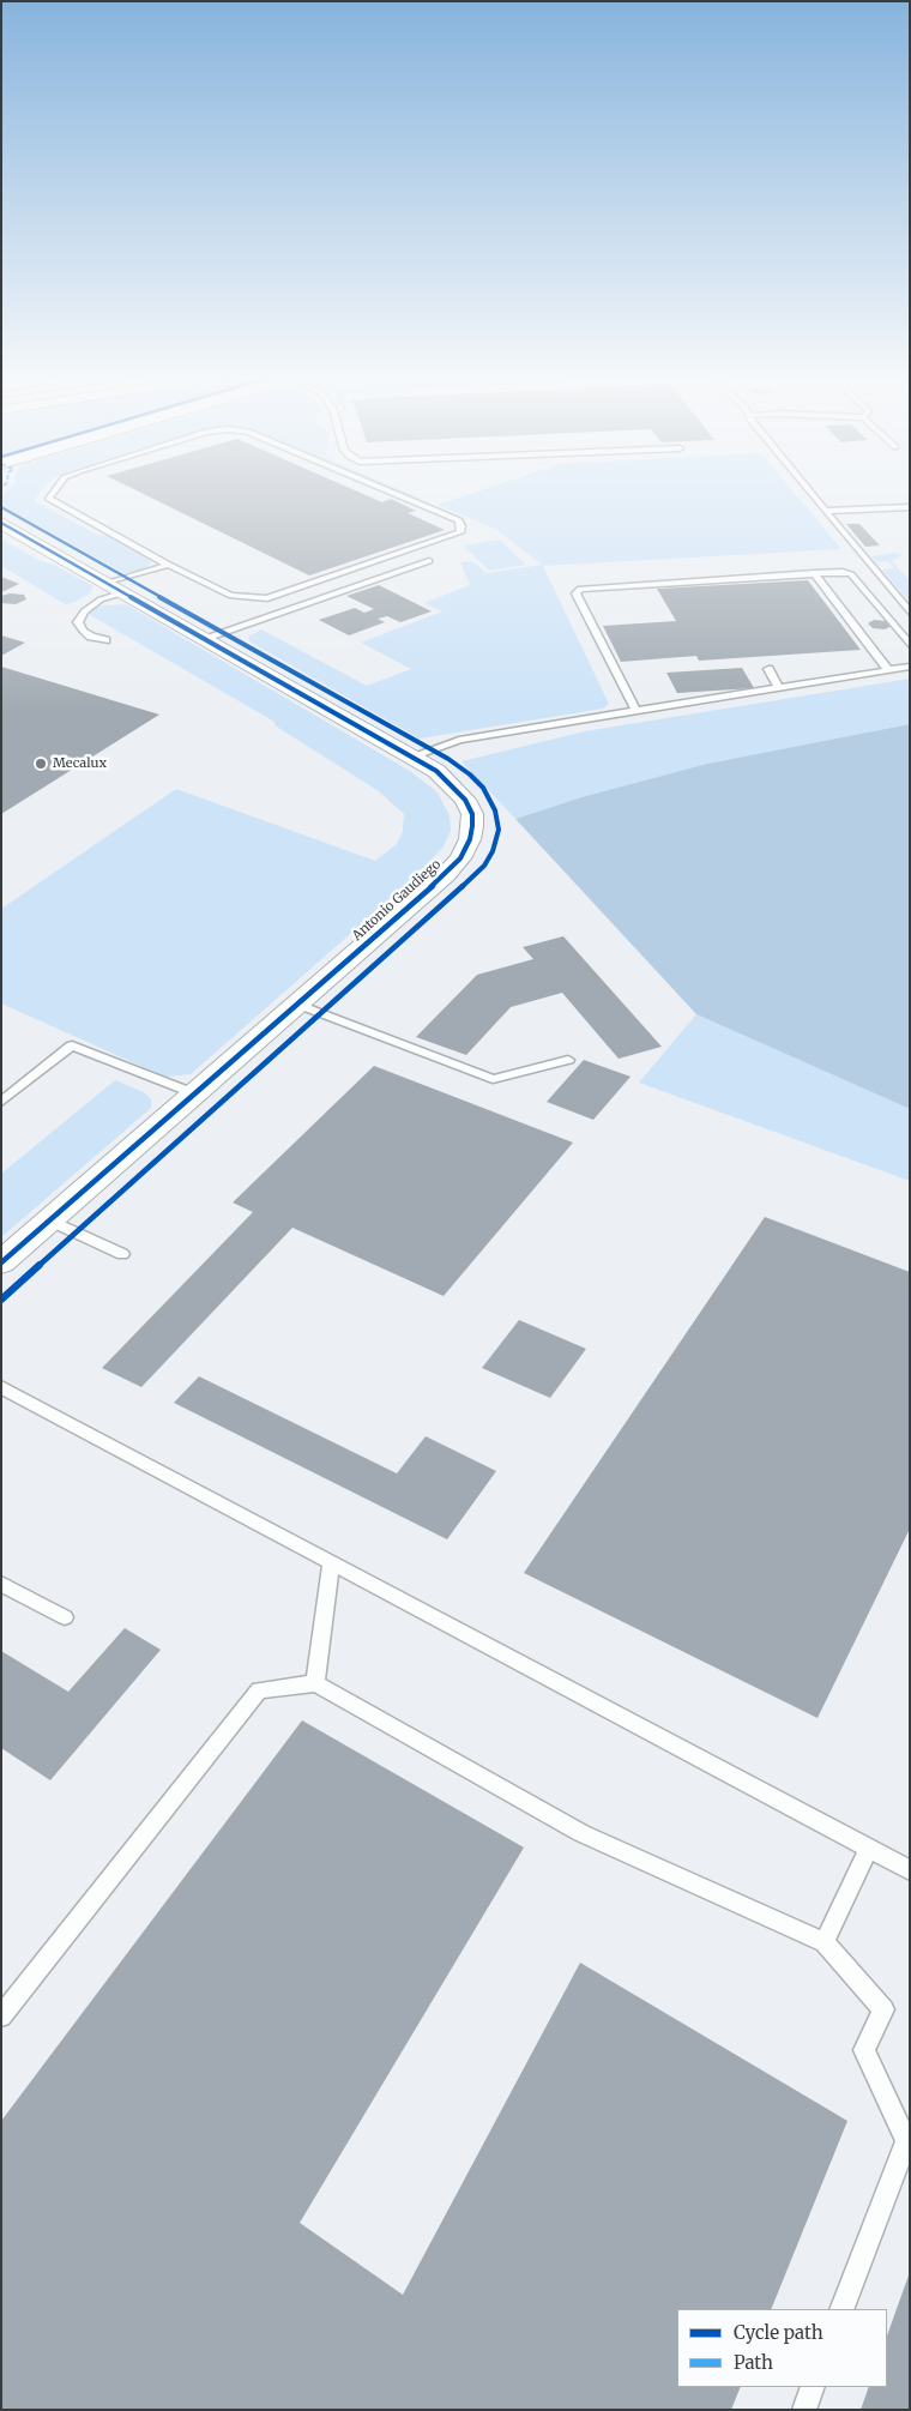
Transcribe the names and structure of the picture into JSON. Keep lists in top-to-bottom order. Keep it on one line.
{"streets":{"street":["Antonio Gaudiego"]},"places":["Mecalux"],"legend":["Cycle path","Path"]}
